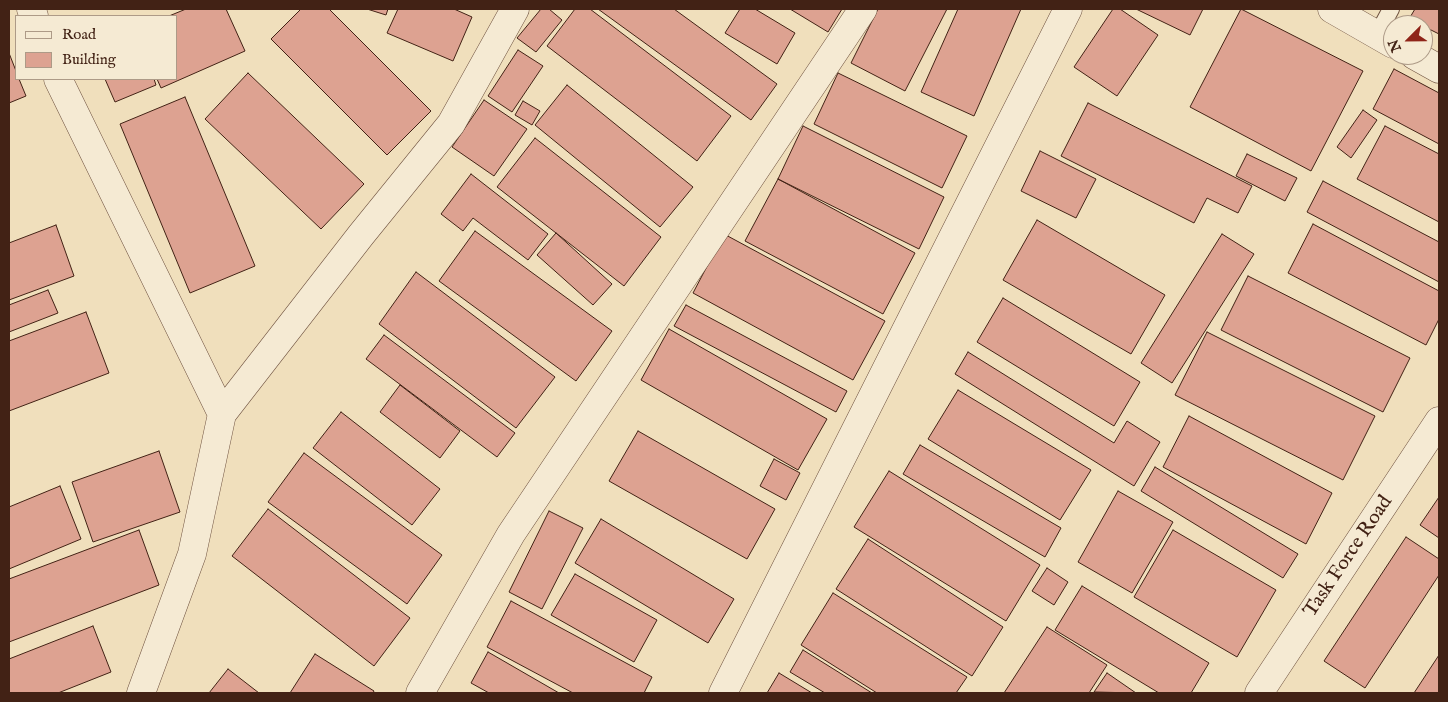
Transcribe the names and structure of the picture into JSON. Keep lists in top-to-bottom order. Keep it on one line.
{"streets":{"street":["Task Force Road"]},"legend":["Road","Building"],"north":"bottom left"}
